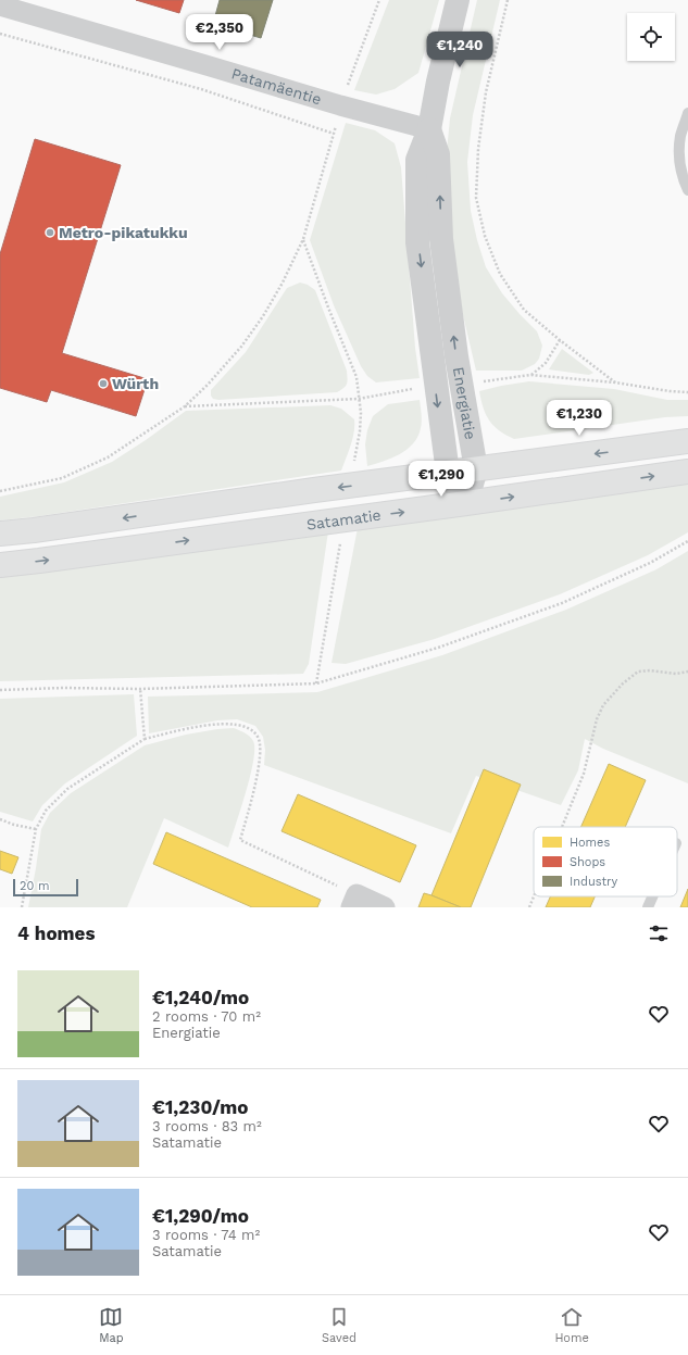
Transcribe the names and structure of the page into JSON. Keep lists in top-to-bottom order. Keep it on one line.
{"streets":{"main road":["Satamatie"],"street":["Patamäentie","Energiatie"]},"crossings":[["Patamäentie","Energiatie"],["Energiatie","Satamatie"]],"places":["Metro-pikatukku","Würth"],"legend":["Homes","Shops","Industry"],"scale_bar":"20 m","page":{"price":["€2,350","€1,240","€1,230","€1,290"],"scale":"20 m","heading":"4 homes","list":[{"name":"€1,240/mo","note":"2 rooms · 70 m² · Energiatie"},{"name":"€1,230/mo","note":"3 rooms · 83 m² · Satamatie"},{"name":"€1,290/mo","note":"3 rooms · 74 m² · Satamatie"}],"tabs":["Map","Saved","Home"]}}
